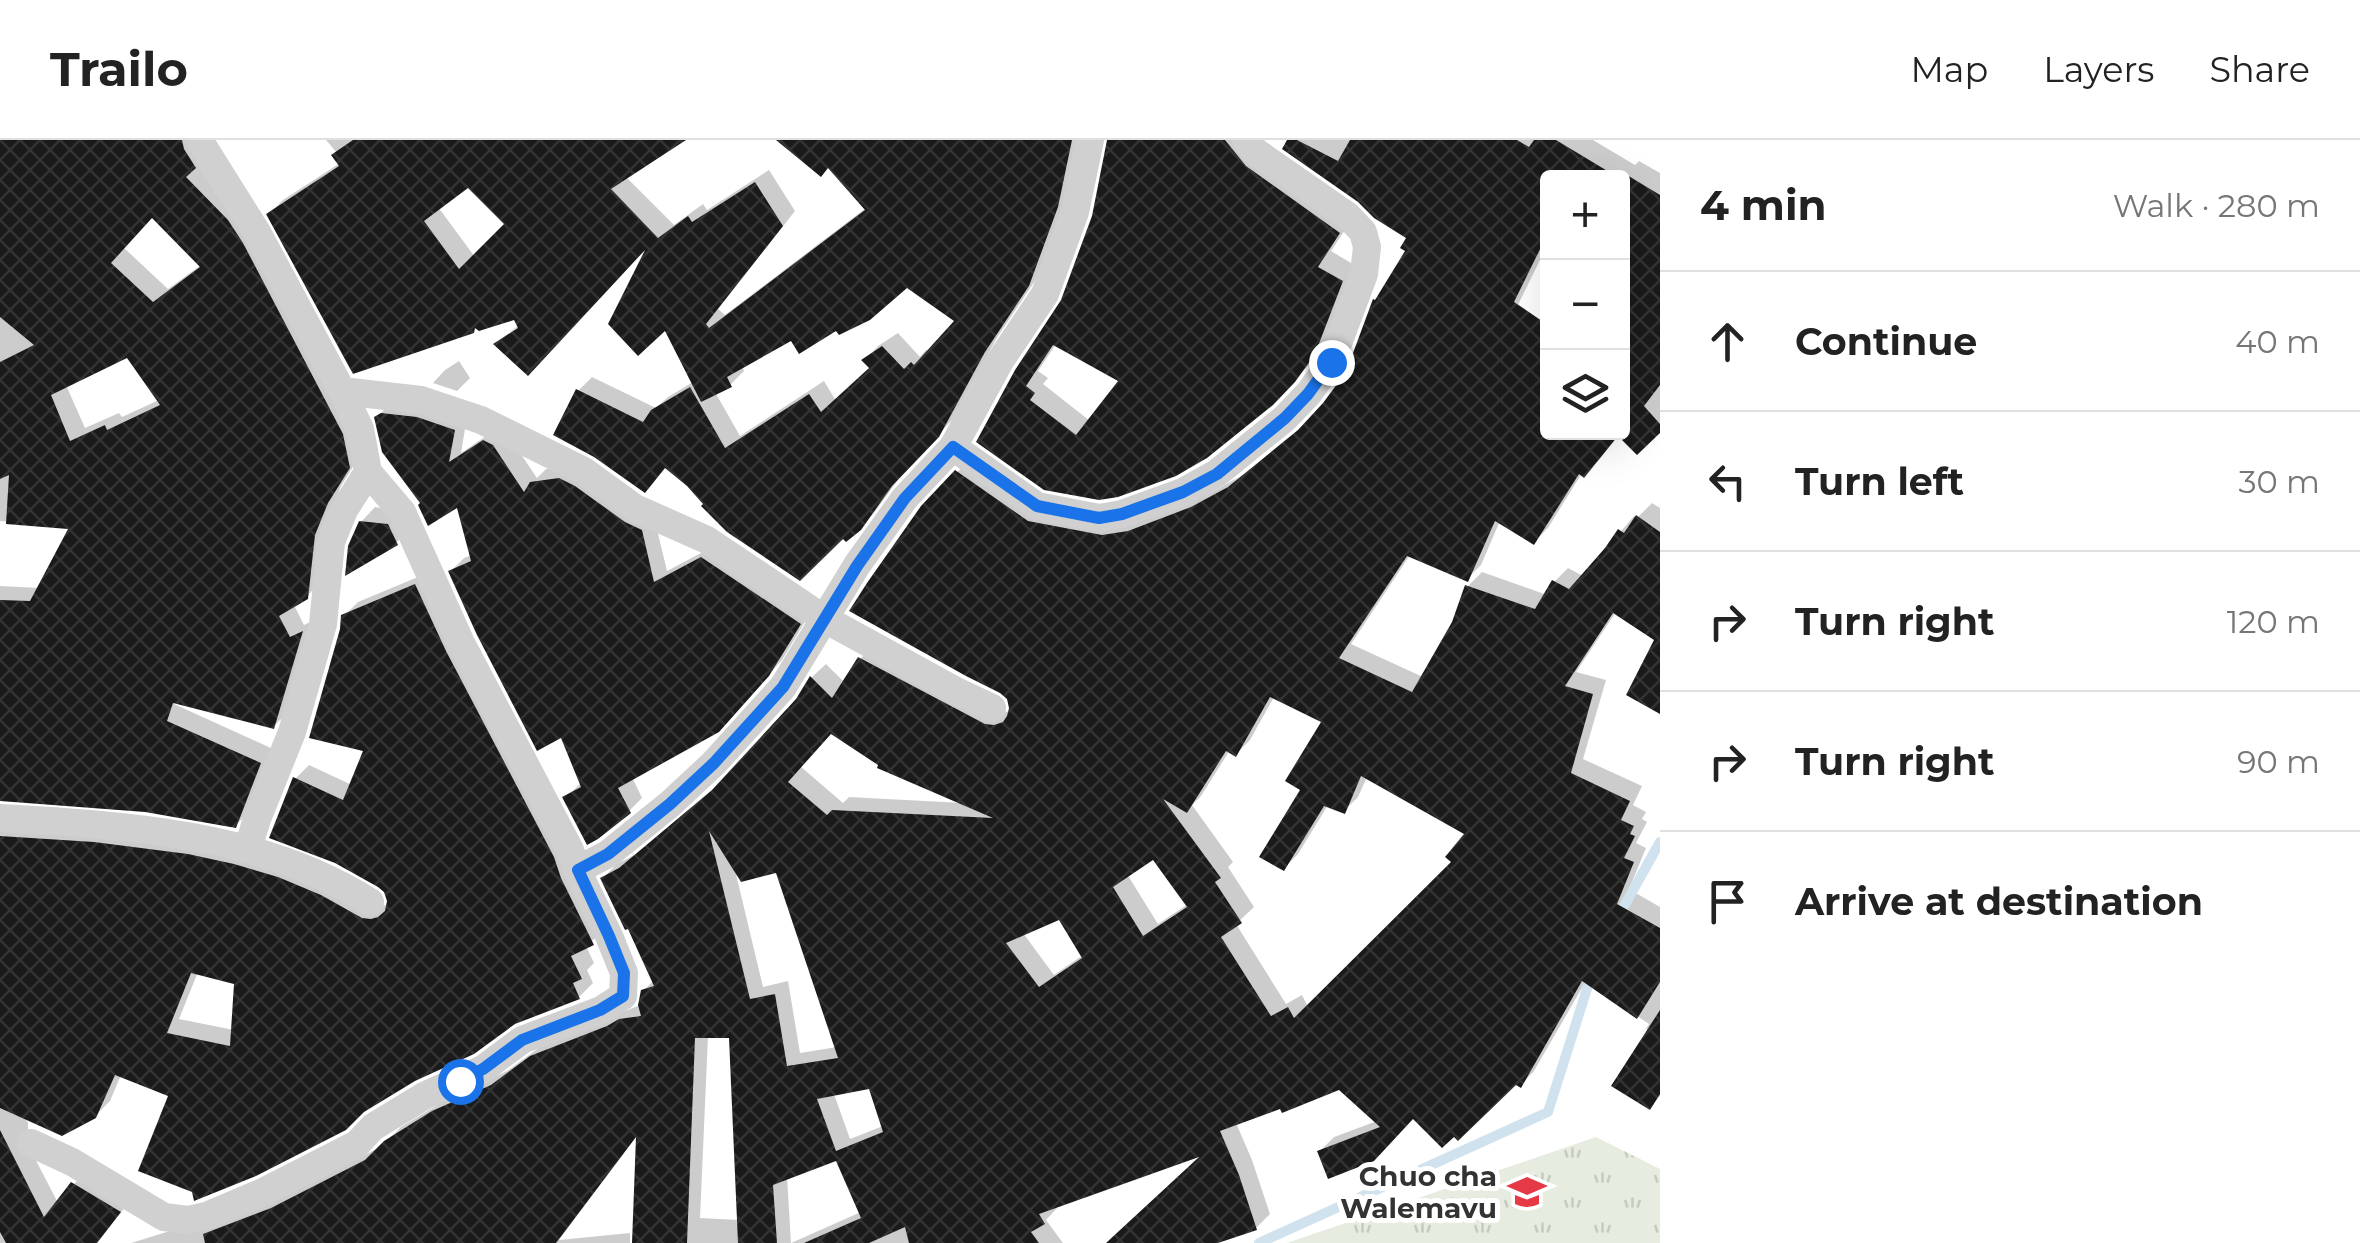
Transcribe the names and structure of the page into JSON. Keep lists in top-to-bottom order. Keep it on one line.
{"places":{"school or university":["Chuo cha Walemavu"]},"page":{"header":"Trailo","nav":["Map","Layers","Share"],"heading":["4 min","Walk · 280 m"],"map_buttons":["+","−"],"list":[["Continue","40 m"],["Turn left","30 m"],["Turn right","120 m"],["Turn right","90 m"],"Arrive at destination"]}}
